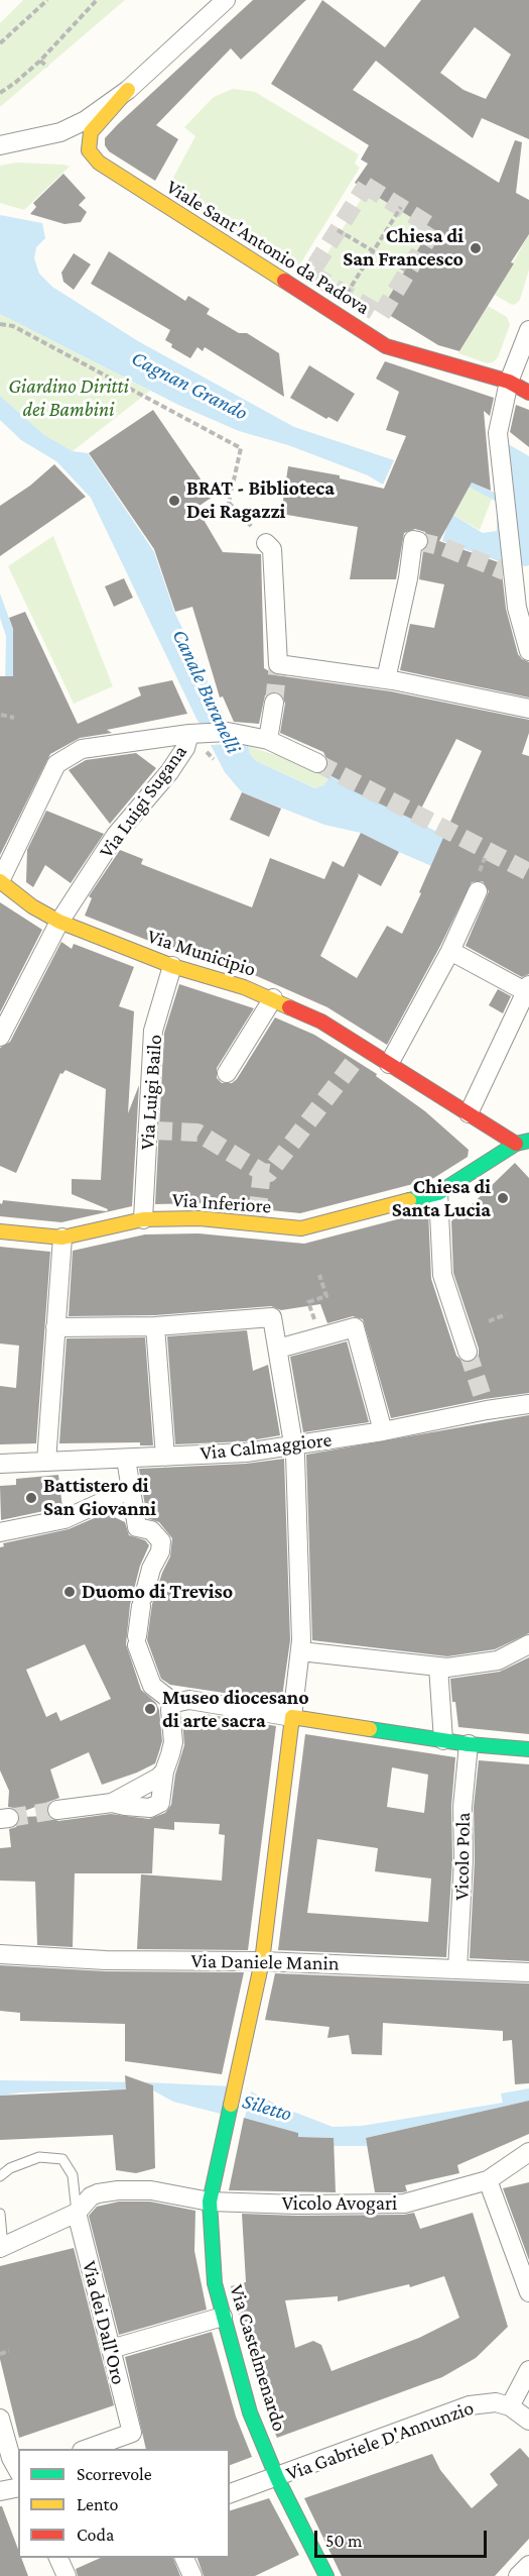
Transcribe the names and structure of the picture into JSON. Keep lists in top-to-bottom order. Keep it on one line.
{"streets":{"street":["Viale Sant'Antonio da Padova","Via Luigi Sugana","Via Municipio","Via Luigi Bailo","Via Inferiore","Via Calmaggiore","Vicolo Pola","Via Daniele Manin","Vicolo Avogari","Via dei Dall'Oro","Via Castelmenardo","Via Gabriele D'Annunzio"]},"crossings":[["Via Luigi Sugana","Via Municipio"],["Via Municipio","Via Luigi Bailo"],["Via Municipio","Via Inferiore"],["Via Luigi Bailo","Via Inferiore"],["Vicolo Pola","Via Daniele Manin"],["Via Daniele Manin","Via Castelmenardo"],["Vicolo Avogari","Via dei Dall'Oro"],["Vicolo Avogari","Via Castelmenardo"],["Via Castelmenardo","Via Gabriele D'Annunzio"]],"water":["Cagnan Grando","Canale Buranelli","Siletto"],"parks":["Giardino Diritti dei Bambini"],"places":["Chiesa di San Francesco","BRAT - Biblioteca Dei Ragazzi","Chiesa di Santa Lucia","Battistero di San Giovanni","Duomo di Treviso","Museo diocesano di arte sacra"],"legend":["Scorrevole","Lento","Coda"],"scale_bar":"50 m"}
